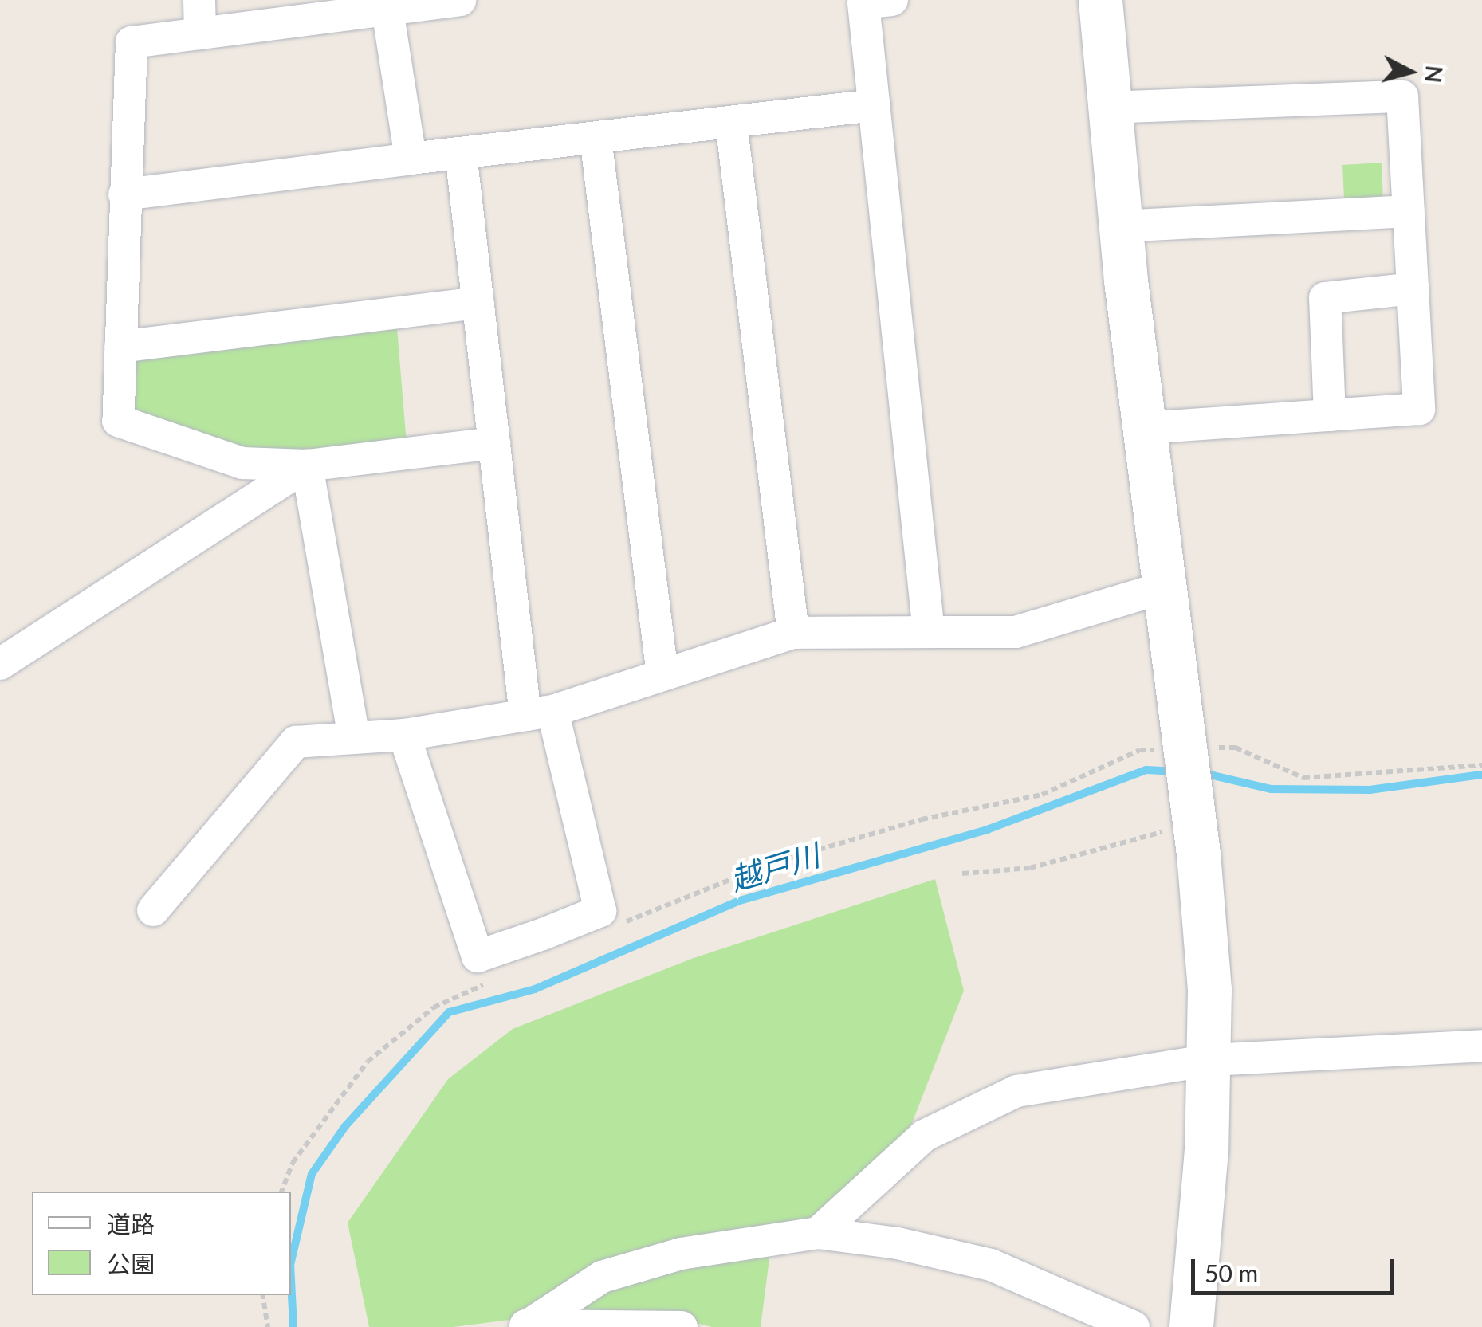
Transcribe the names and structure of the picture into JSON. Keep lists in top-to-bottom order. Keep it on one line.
{"water":["越戸川"],"legend":["道路","公園"],"scale_bar":"50 m","north":"right"}
